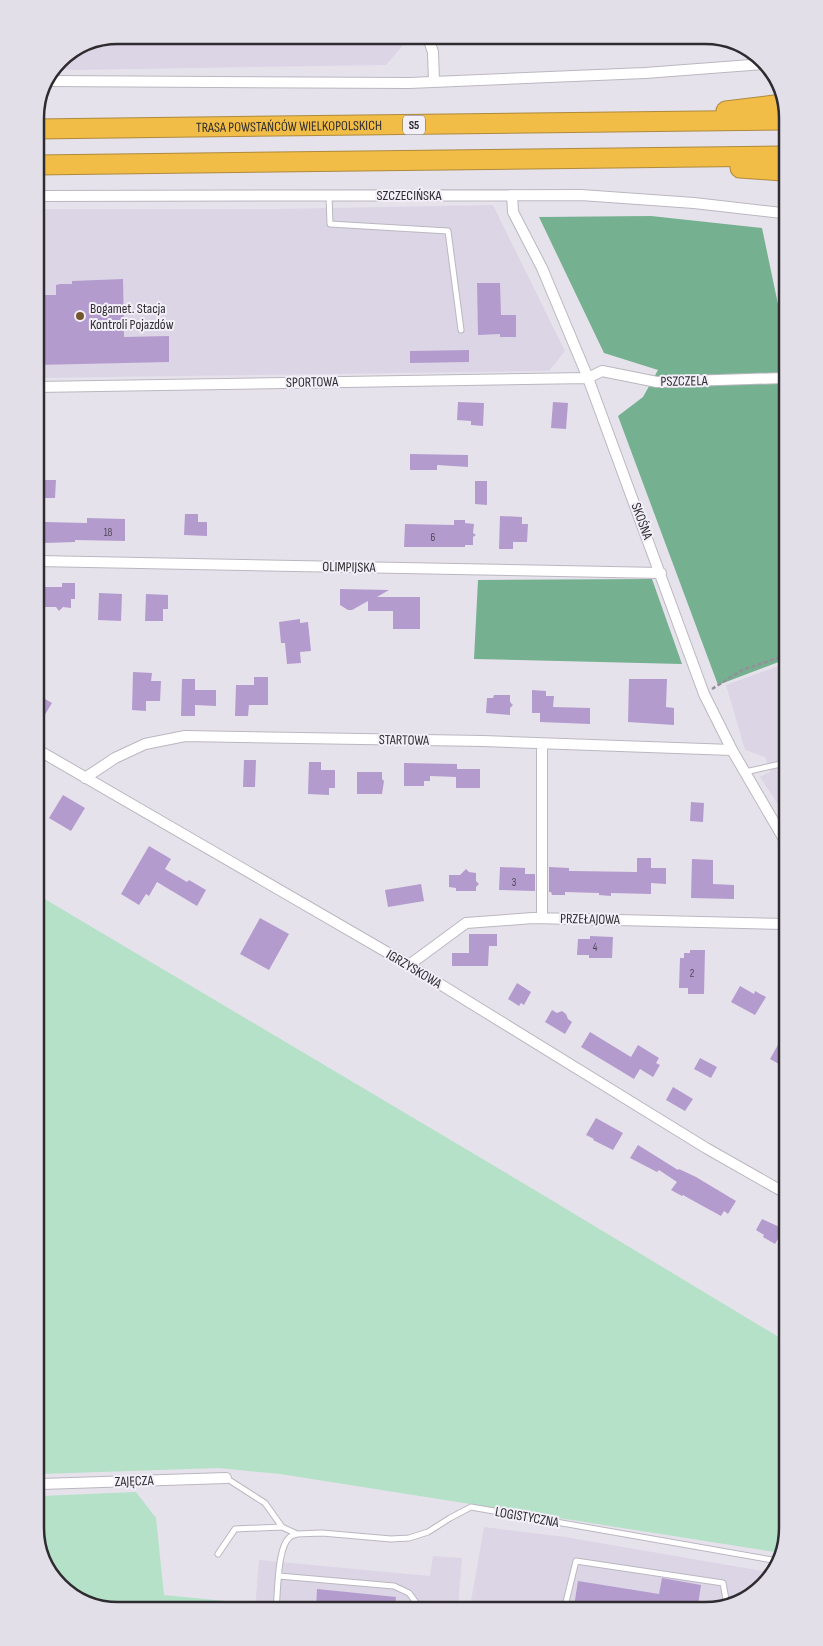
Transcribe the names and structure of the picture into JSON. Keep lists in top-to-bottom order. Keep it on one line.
{"streets":{"highway":["S5","TRASA POWSTAŃCÓW WIELKOPOLSKICH"],"street":["SZCZECIŃSKA","PSZCZELA","SPORTOWA","SKOŚNA","OLIMPIJSKA","STARTOWA","PRZEŁAJOWA","IGRZYSKOWA","ZAJĘCZA"],"lane":["LOGISTYCZNA"]},"crossings":[["SZCZECIŃSKA","SKOŚNA"],["PSZCZELA","SPORTOWA"],["PSZCZELA","SKOŚNA"],["SPORTOWA","SKOŚNA"],["SKOŚNA","OLIMPIJSKA"],["SKOŚNA","STARTOWA"],["STARTOWA","IGRZYSKOWA"],["PRZEŁAJOWA","IGRZYSKOWA"]],"places":["Bogamet. Stacja Kontroli Pojazdów"],"house_numbers":["18","6","3","4","2"]}
